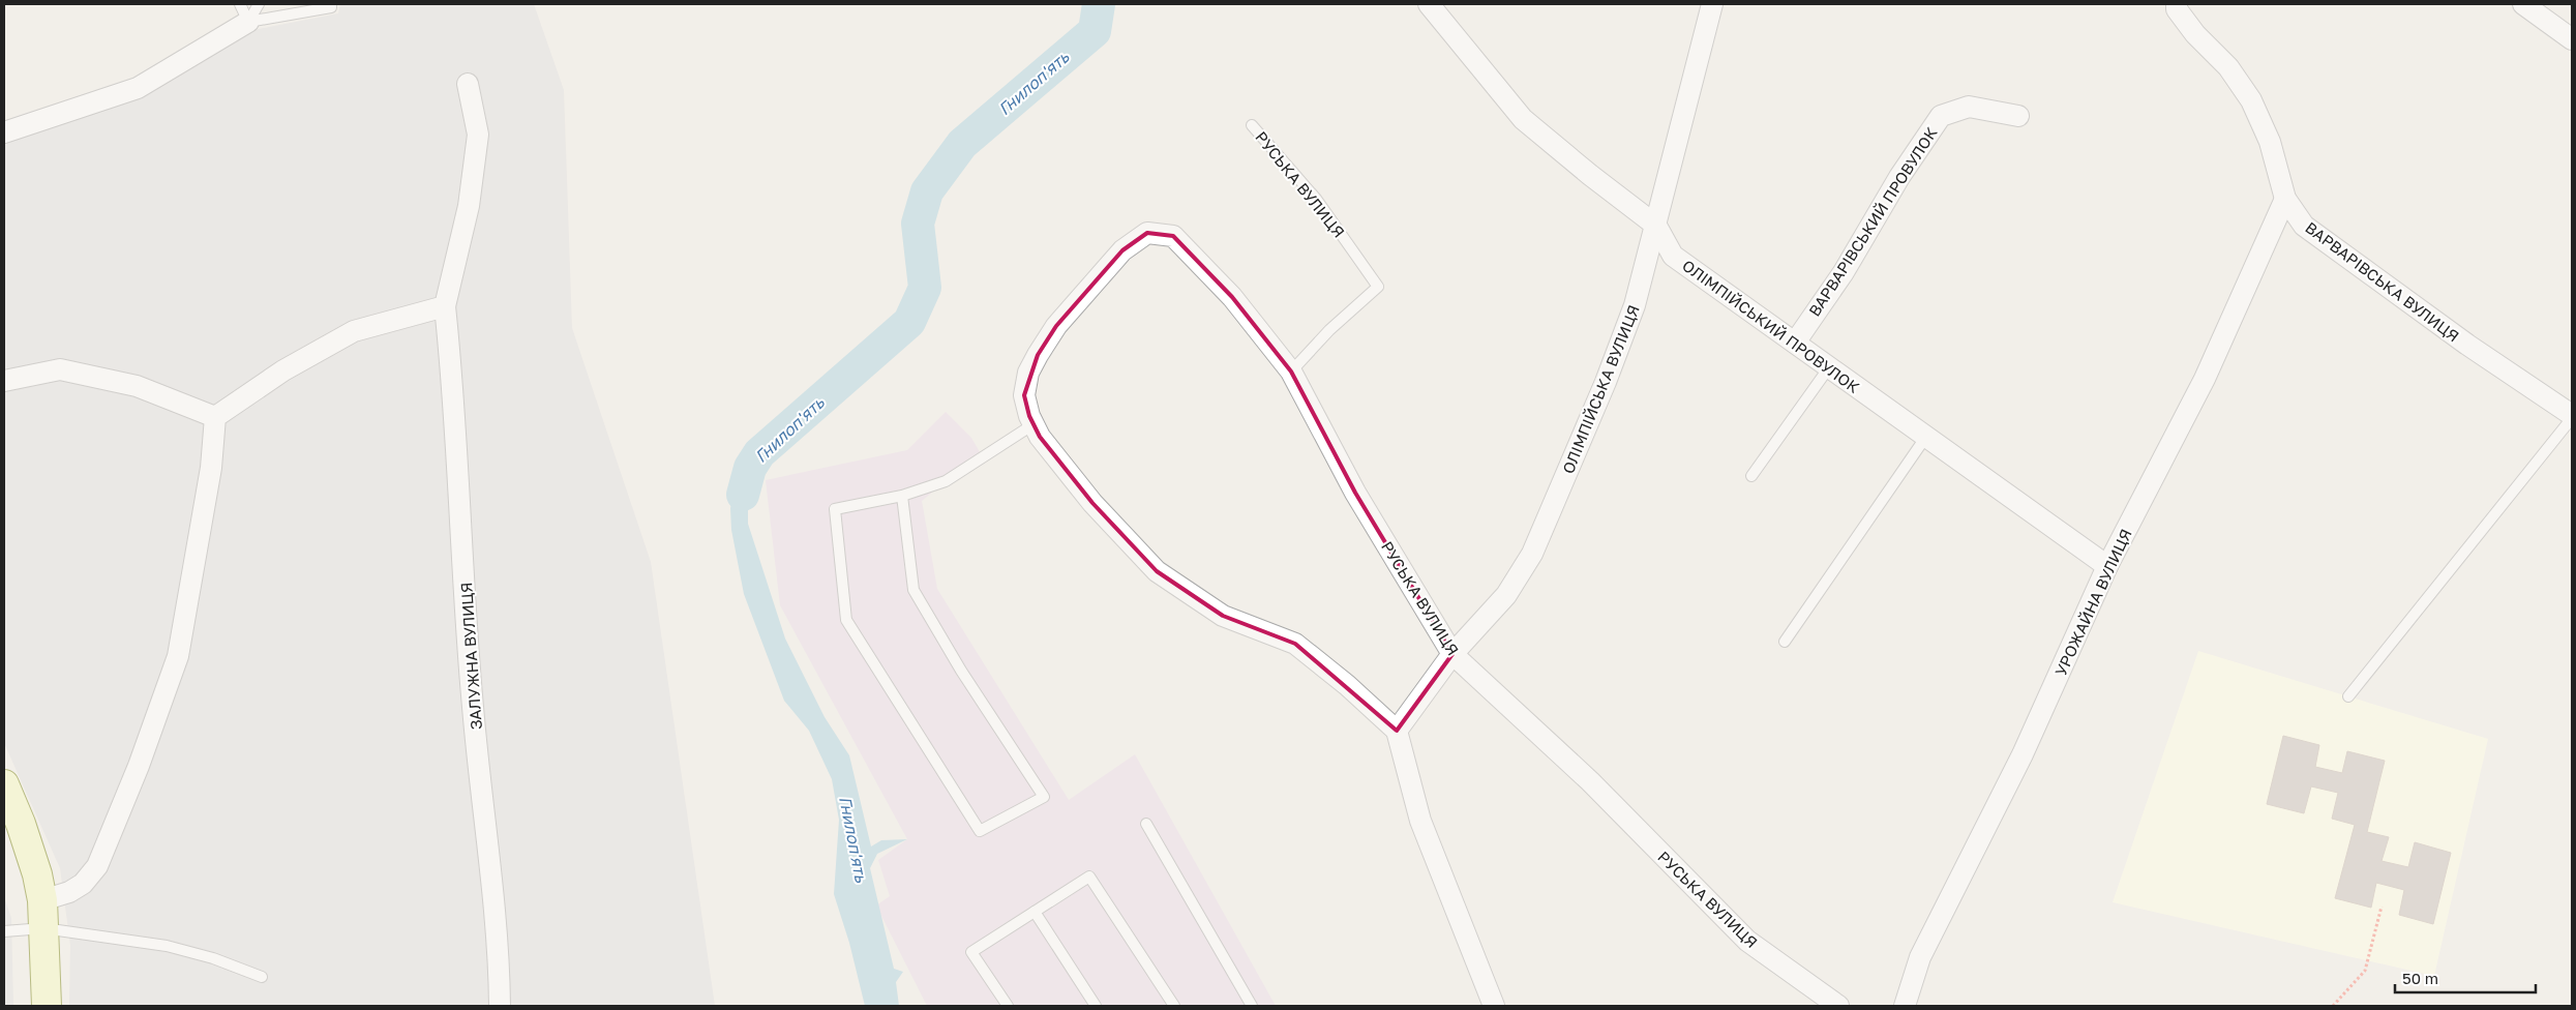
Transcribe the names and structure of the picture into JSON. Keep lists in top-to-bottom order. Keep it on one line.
{"streets":{"street":["РУСЬКА ВУЛИЦЯ","ВАРВАРІВСЬКИЙ ПРОВУЛОК","ВАРВАРІВСЬКА ВУЛИЦЯ","ОЛІМПІЙСЬКИЙ ПРОВУЛОК","ОЛІМПІЙСЬКА ВУЛИЦЯ","УРОЖАЙНА ВУЛИЦЯ","ЗАЛУЖНА ВУЛИЦЯ"]},"crossings":[["РУСЬКА ВУЛИЦЯ","ОЛІМПІЙСЬКА ВУЛИЦЯ"],["ВАРВАРІВСЬКИЙ ПРОВУЛОК","ОЛІМПІЙСЬКИЙ ПРОВУЛОК"],["ВАРВАРІВСЬКА ВУЛИЦЯ","УРОЖАЙНА ВУЛИЦЯ"],["ОЛІМПІЙСЬКИЙ ПРОВУЛОК","ОЛІМПІЙСЬКА ВУЛИЦЯ"],["ОЛІМПІЙСЬКИЙ ПРОВУЛОК","УРОЖАЙНА ВУЛИЦЯ"]],"water":["Гнилоп'ять"],"scale_bar":"50 m"}
